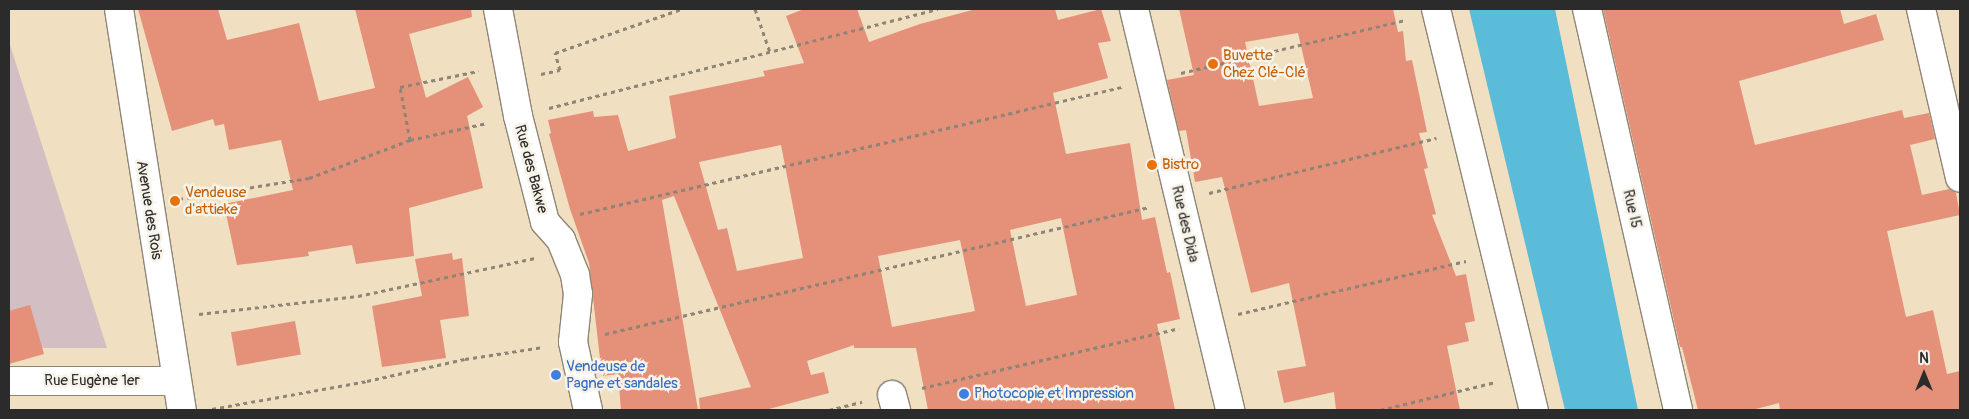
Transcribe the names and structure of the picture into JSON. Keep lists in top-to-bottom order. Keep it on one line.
{"streets":{"street":["Rue des Bakwe","Rue I5","Avenue des Rois","Rue des Dida","Rue Eugène 1er"]},"crossings":[["Avenue des Rois","Rue Eugène 1er"]],"places":["Buvette Chez Clé-Clé","Bistro","Vendeuse d'attieke","Vendeuse de Pagne et sandales","Photocopie et Impression"],"north":"top"}
